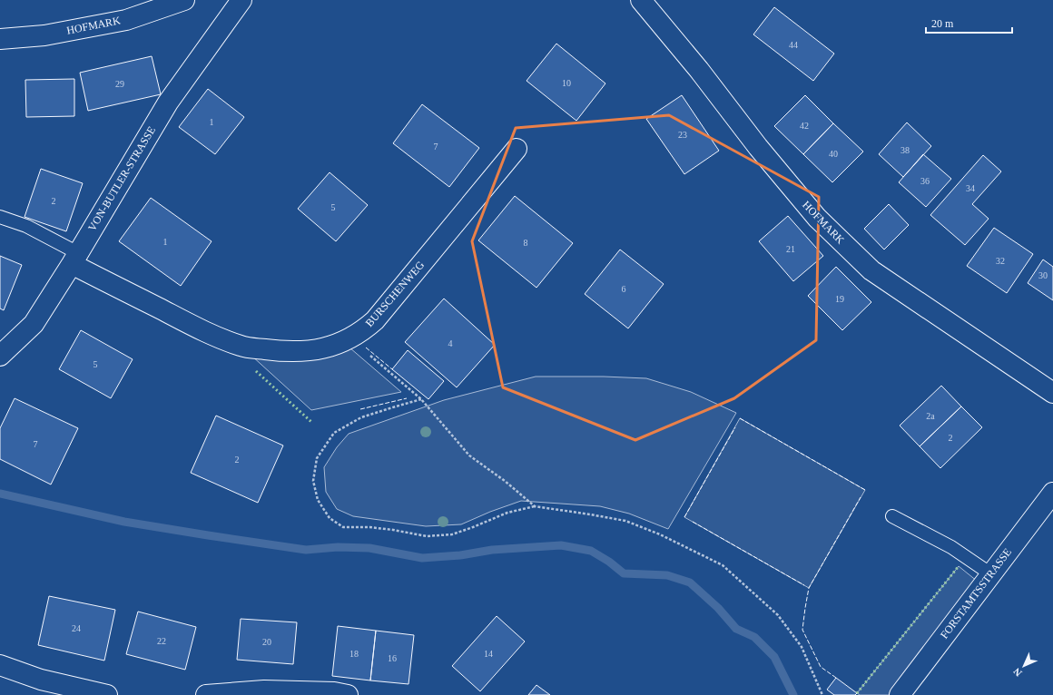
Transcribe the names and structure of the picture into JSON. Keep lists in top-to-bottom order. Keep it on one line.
{"streets":{"street":["HOFMARK","VON-BUTLER-STRASSE","BURSCHENWEG","FORSTAMTSSTRASSE"]},"crossings":[["VON-BUTLER-STRASSE","BURSCHENWEG"]],"house_numbers":["44","10","29","1","42","23","7","38","40","36","34","2","5","1","8","21","32","30","6","19","4","5","2a","2","7","2","24","22","20","18","14","16"],"scale_bar":"20 m","north":"bottom left"}
